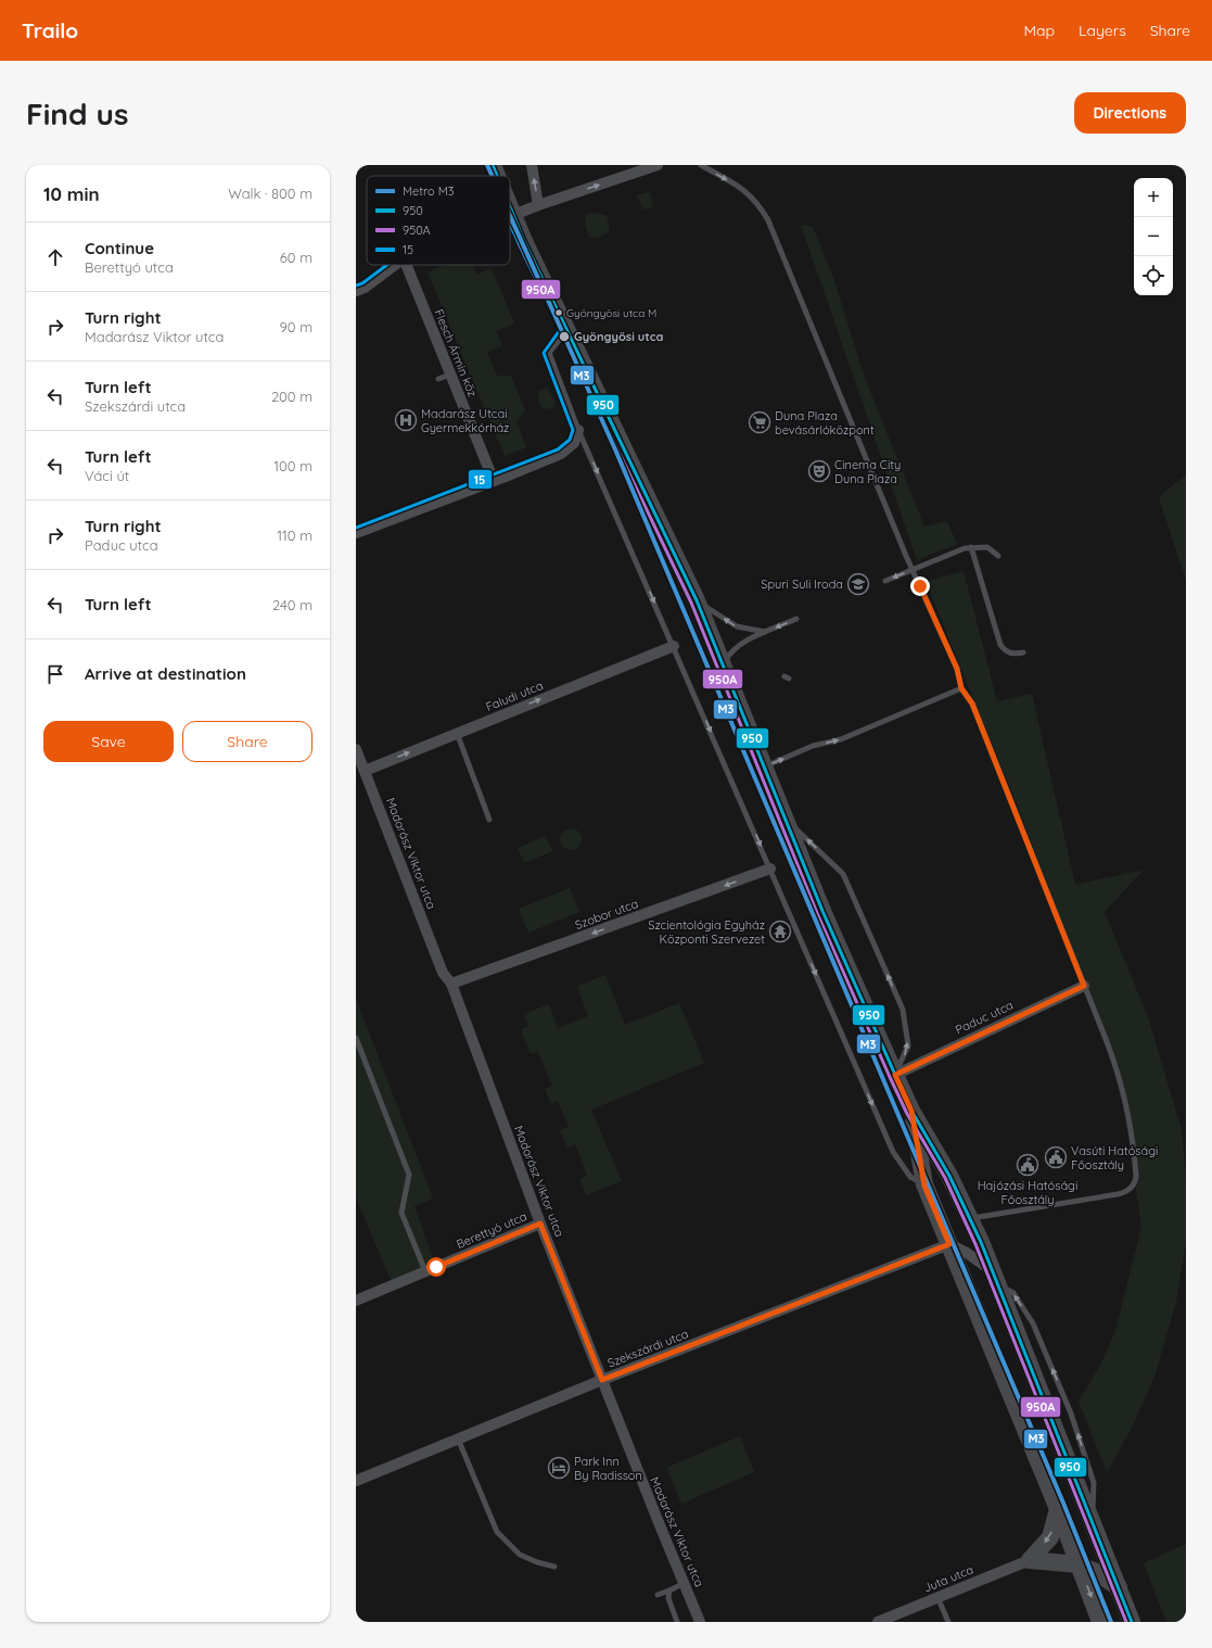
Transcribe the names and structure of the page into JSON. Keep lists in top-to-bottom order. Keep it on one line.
{"streets":{"street":["Flesch Ármin köz","Faludi utca","Madarász Viktor utca","Szobor utca","Paduc utca","Berettyó utca","Szekszárdi utca","Juta utca"]},"crossings":[["Faludi utca","Madarász Viktor utca"],["Madarász Viktor utca","Szobor utca"],["Madarász Viktor utca","Berettyó utca"],["Madarász Viktor utca","Szekszárdi utca"]],"one_way":["Faludi utca","Szobor utca"],"places":{"other":["Gyöngyösi utca M","Gyöngyösi utca"],"hospital":["Madarász Utcai Gyermekkórház"],"supermarket":["Duna Plaza bevásárlóközpont"],"theatre":["Cinema City Duna Plaza"],"school or university":["Spuri Suli Iroda"],"temple":["Szcientológia Egyház Központi Szervezet"],"public building":["Vasúti Hatósági Főosztály","Hajózási Hatósági Főosztály"],"hotel":["Park Inn By Radisson"]},"lines":["metro line M3","transit line 950","transit line 950A","transit line 15"],"legend":["Metro M3","950","950A","15"],"page":{"header":"Trailo","nav":["Map","Layers","Share"],"buttons":["Directions",["Save","Share"]],"title":"Find us","heading":["10 min","Walk · 800 m"],"map_buttons":["+","−"],"list":[["Continue","Berettyó utca","60 m"],["Turn right","Madarász Viktor utca","90 m"],["Turn left","Szekszárdi utca","200 m"],["Turn left","Váci út","100 m"],["Turn right","Paduc utca","110 m"],["Turn left","240 m"],"Arrive at destination"]}}
